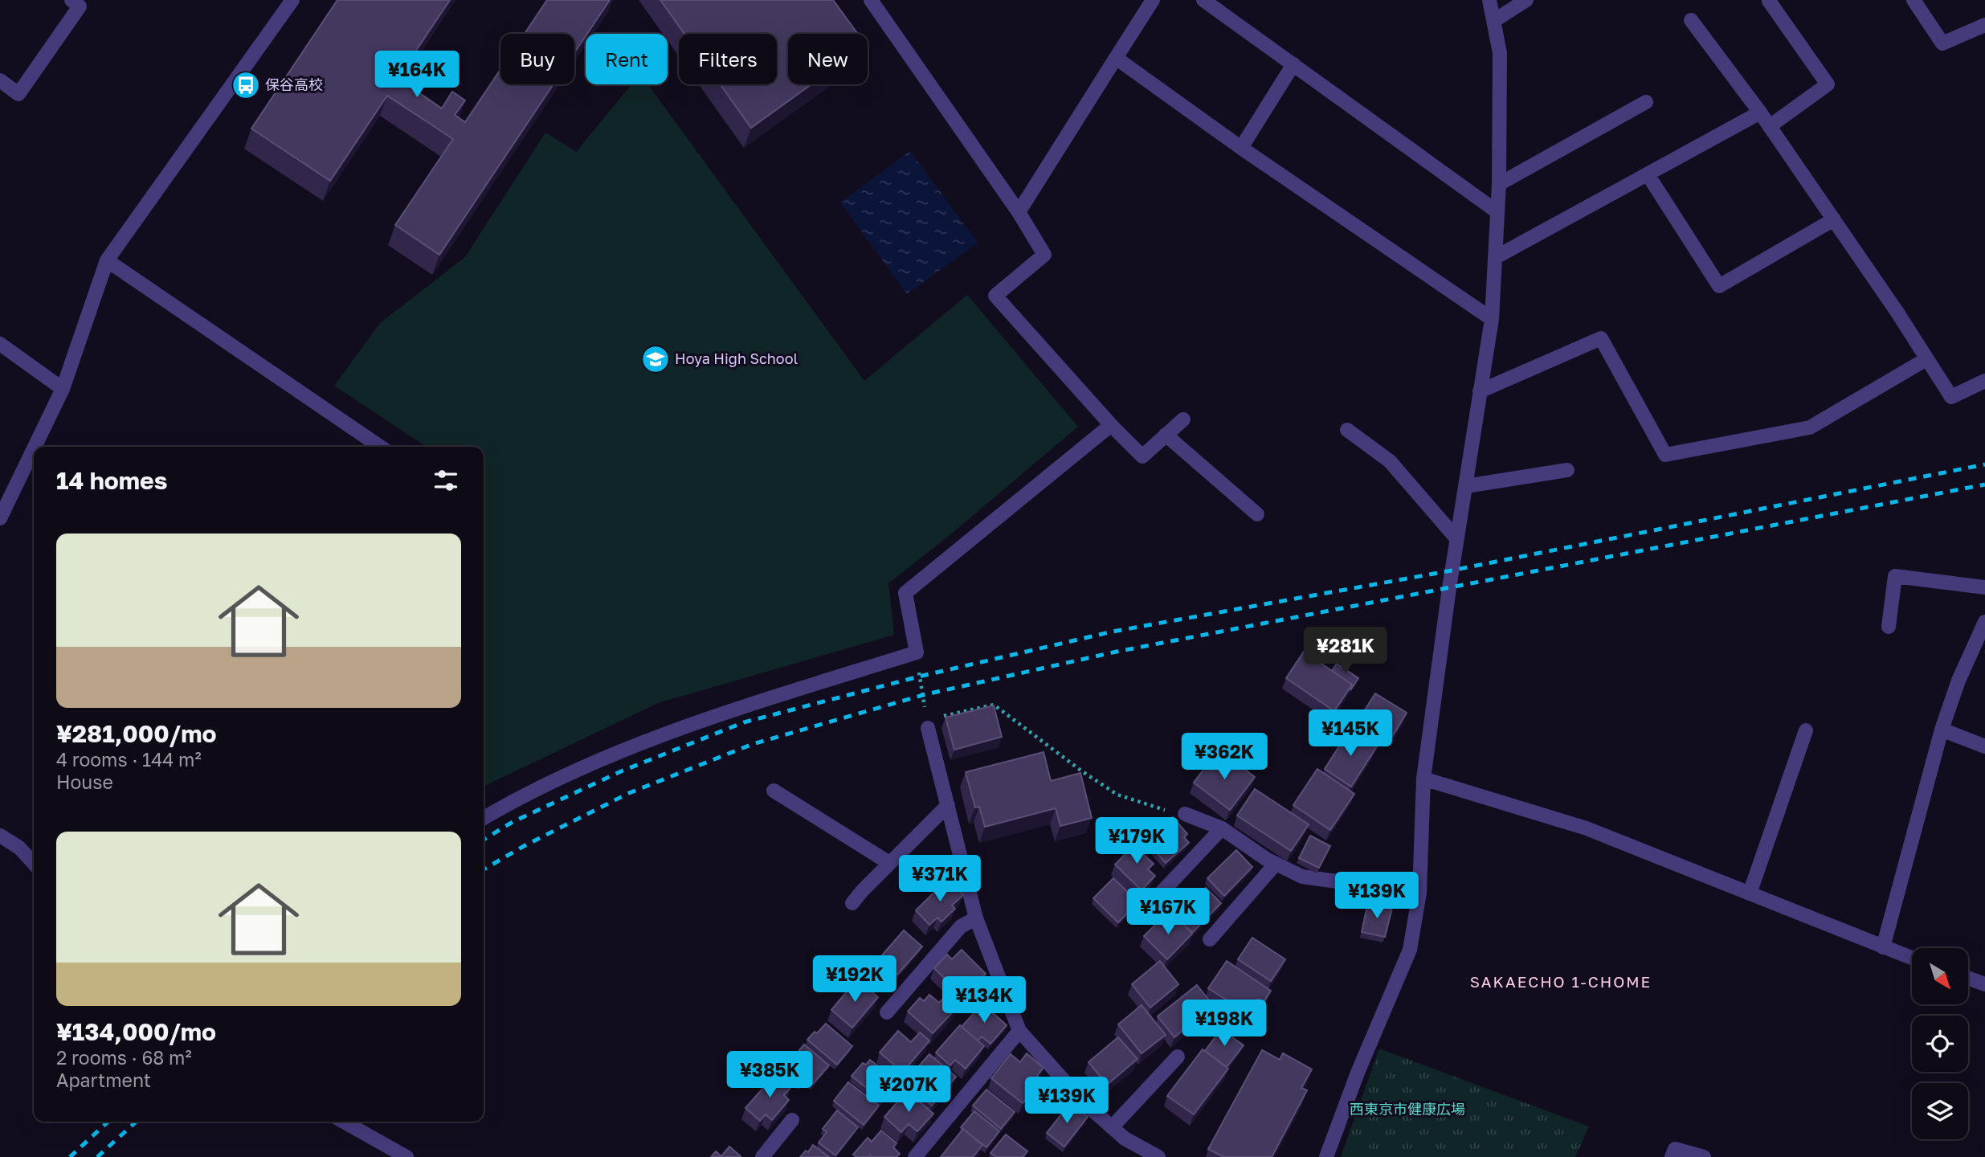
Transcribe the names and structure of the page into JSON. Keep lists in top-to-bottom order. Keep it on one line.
{"districts":["SAKAECHO 1-CHOME"],"parks":["西東京市健康広場"],"places":{"bus stop":["保谷高校"],"school or university":["Hoya High School"]},"north":"bottom right","page":{"chip":["Buy","Rent","Filters","New"],"price":["¥164K","¥281K","¥145K","¥362K","¥179K","¥371K","¥139K","¥167K","¥192K","¥134K","¥198K","¥385K","¥207K","¥139K"],"heading":"14 homes","list":[{"name":"¥281,000/mo","note":"4 rooms · 144 m² · House"},{"name":"¥134,000/mo","note":"2 rooms · 68 m² · Apartment"}]}}
